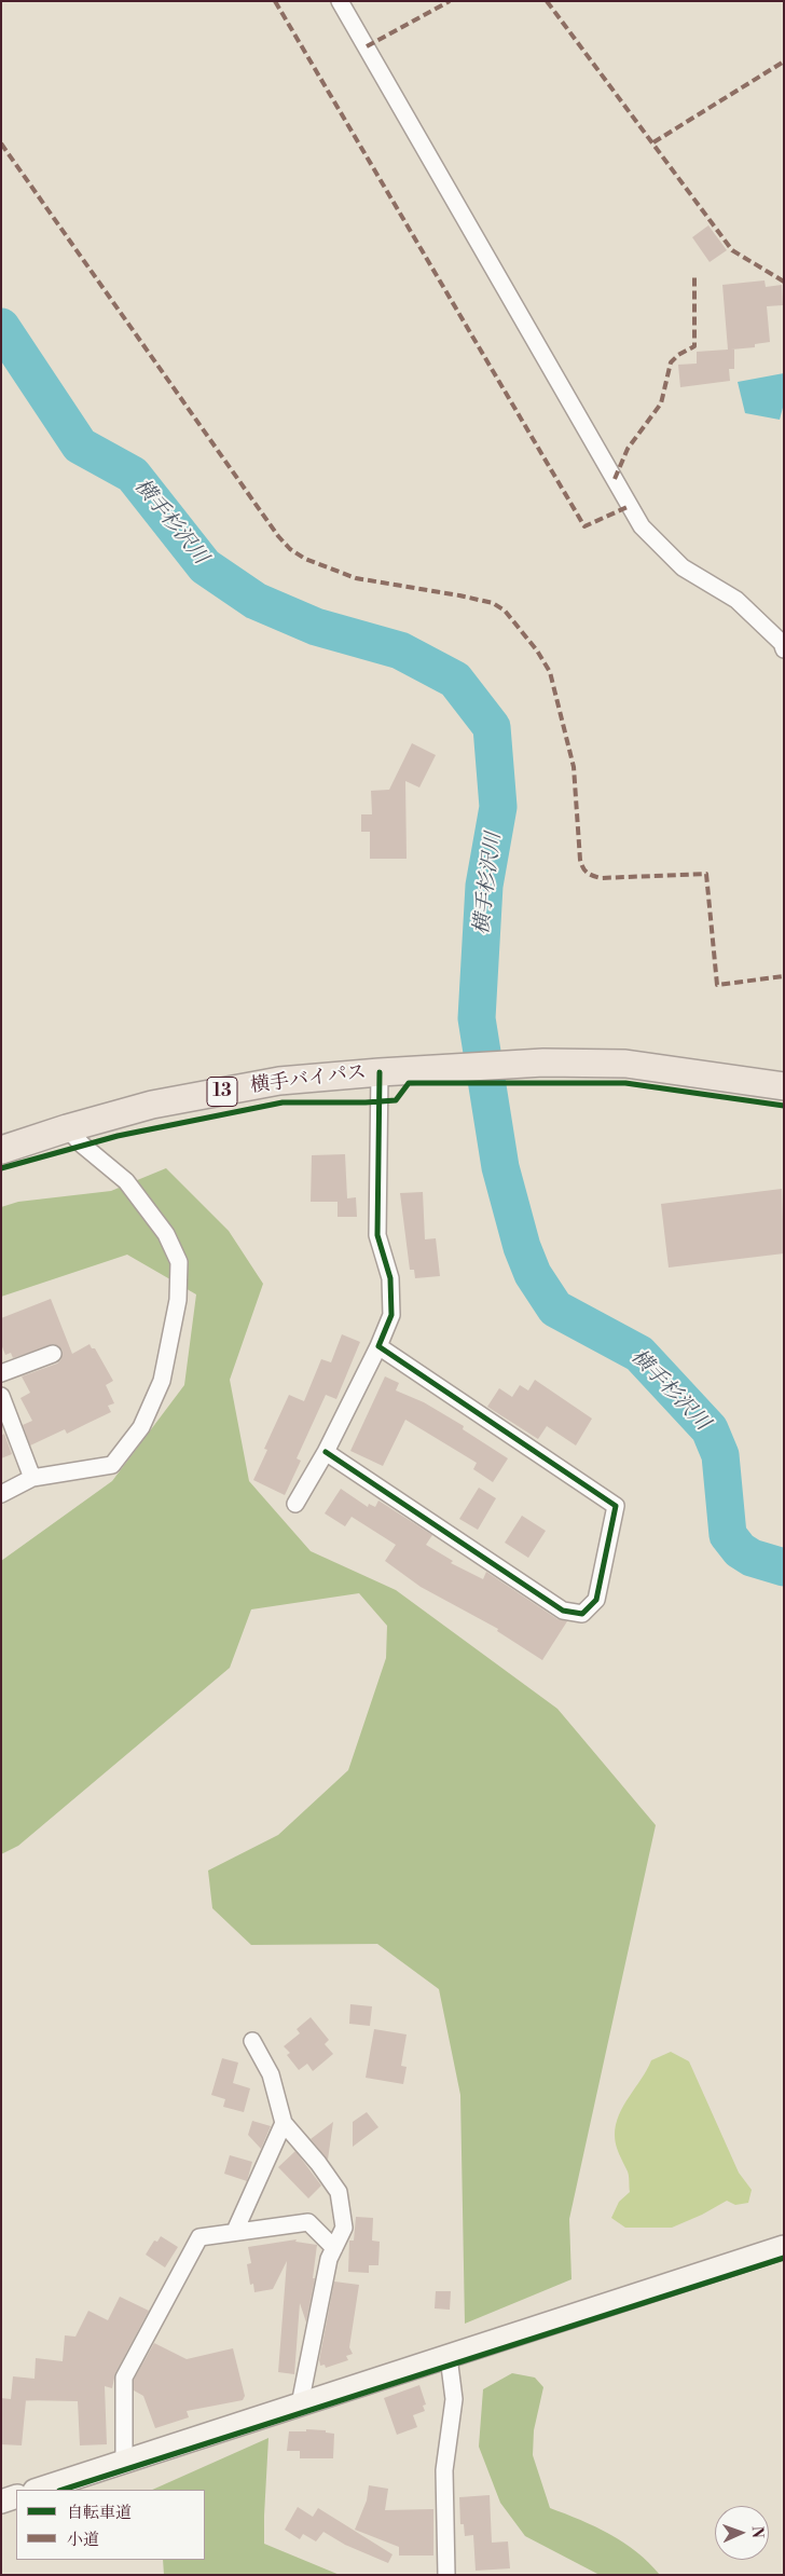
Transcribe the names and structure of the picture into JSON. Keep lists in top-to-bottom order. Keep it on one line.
{"streets":{"highway":["横手バイパス","13"]},"water":["横手杉沢川"],"legend":["自転車道","小道"],"north":"right"}
